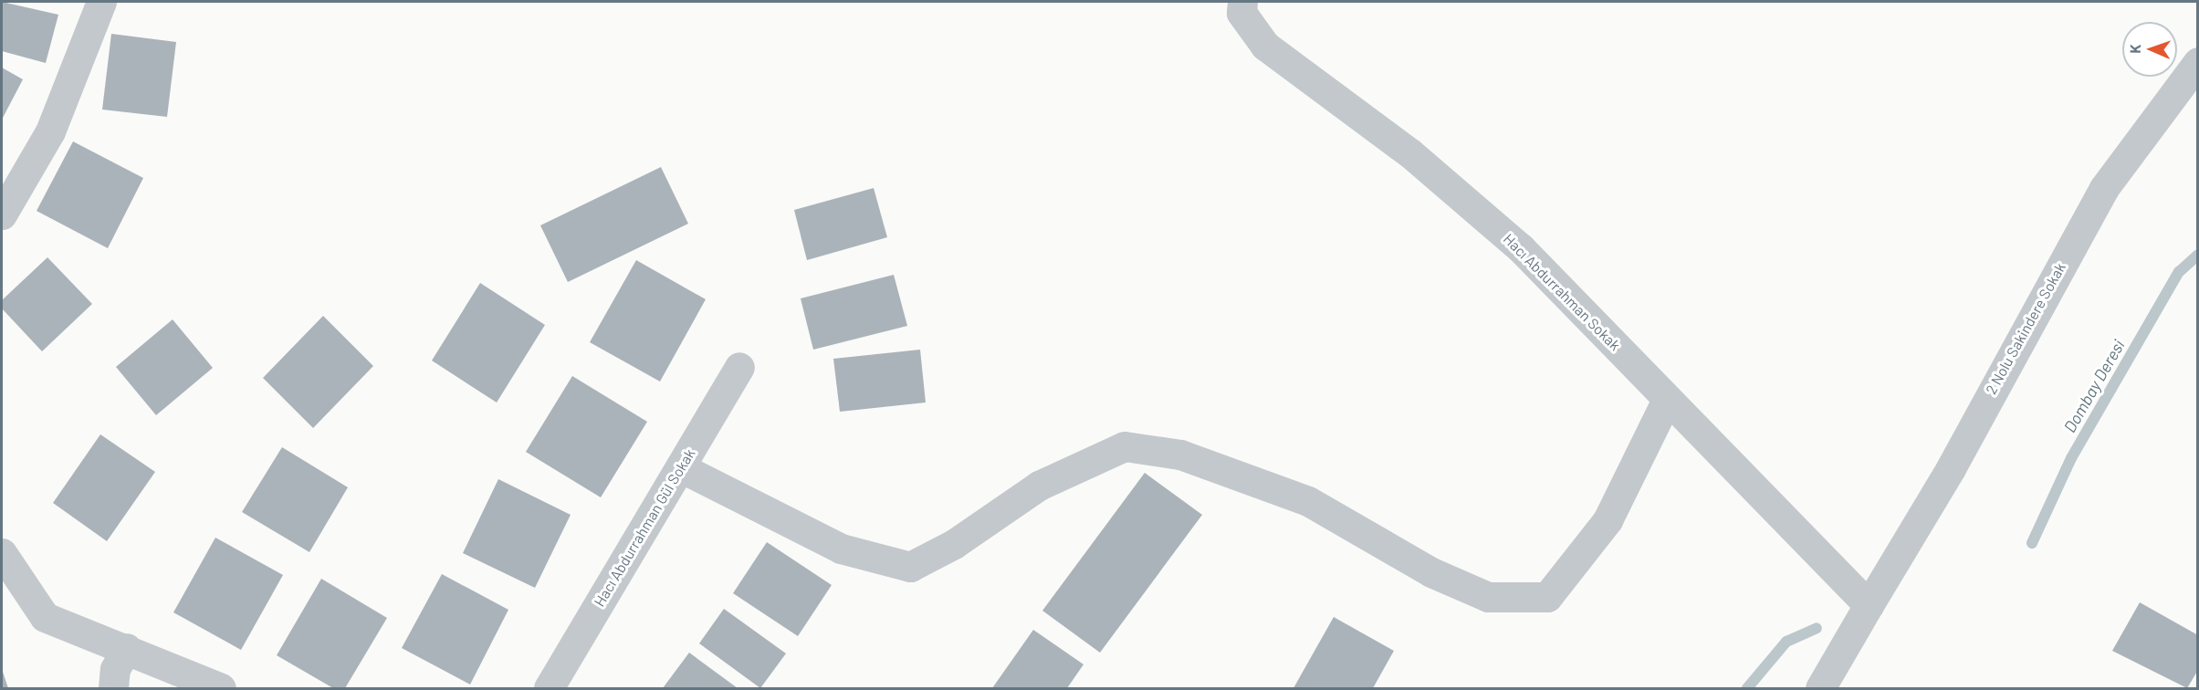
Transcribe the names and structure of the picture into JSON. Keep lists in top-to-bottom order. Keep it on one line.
{"streets":{"street":["Hacı Abdurrahman Sokak","2 Nolu Sakindere Sokak","Hacı Abdurrahman Gül Sokak"]},"crossings":[["Hacı Abdurrahman Sokak","2 Nolu Sakindere Sokak"]],"water":["Dombay Deresi"],"north":"left"}
